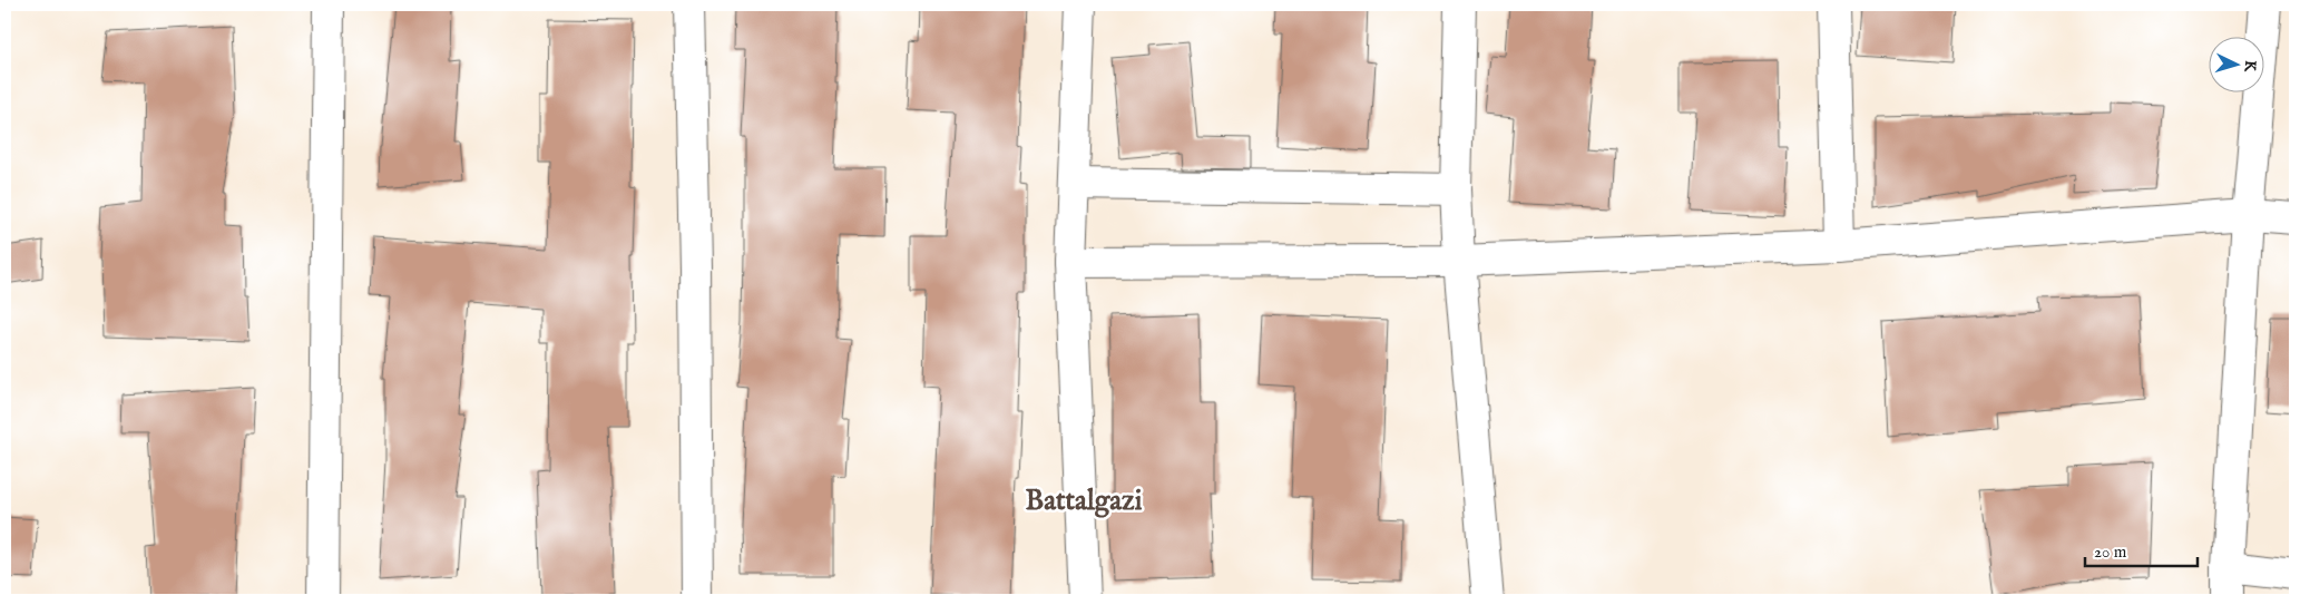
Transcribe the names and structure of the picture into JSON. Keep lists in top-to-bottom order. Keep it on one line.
{"districts":["Battalgazi"],"scale_bar":"20 m","north":"right"}
